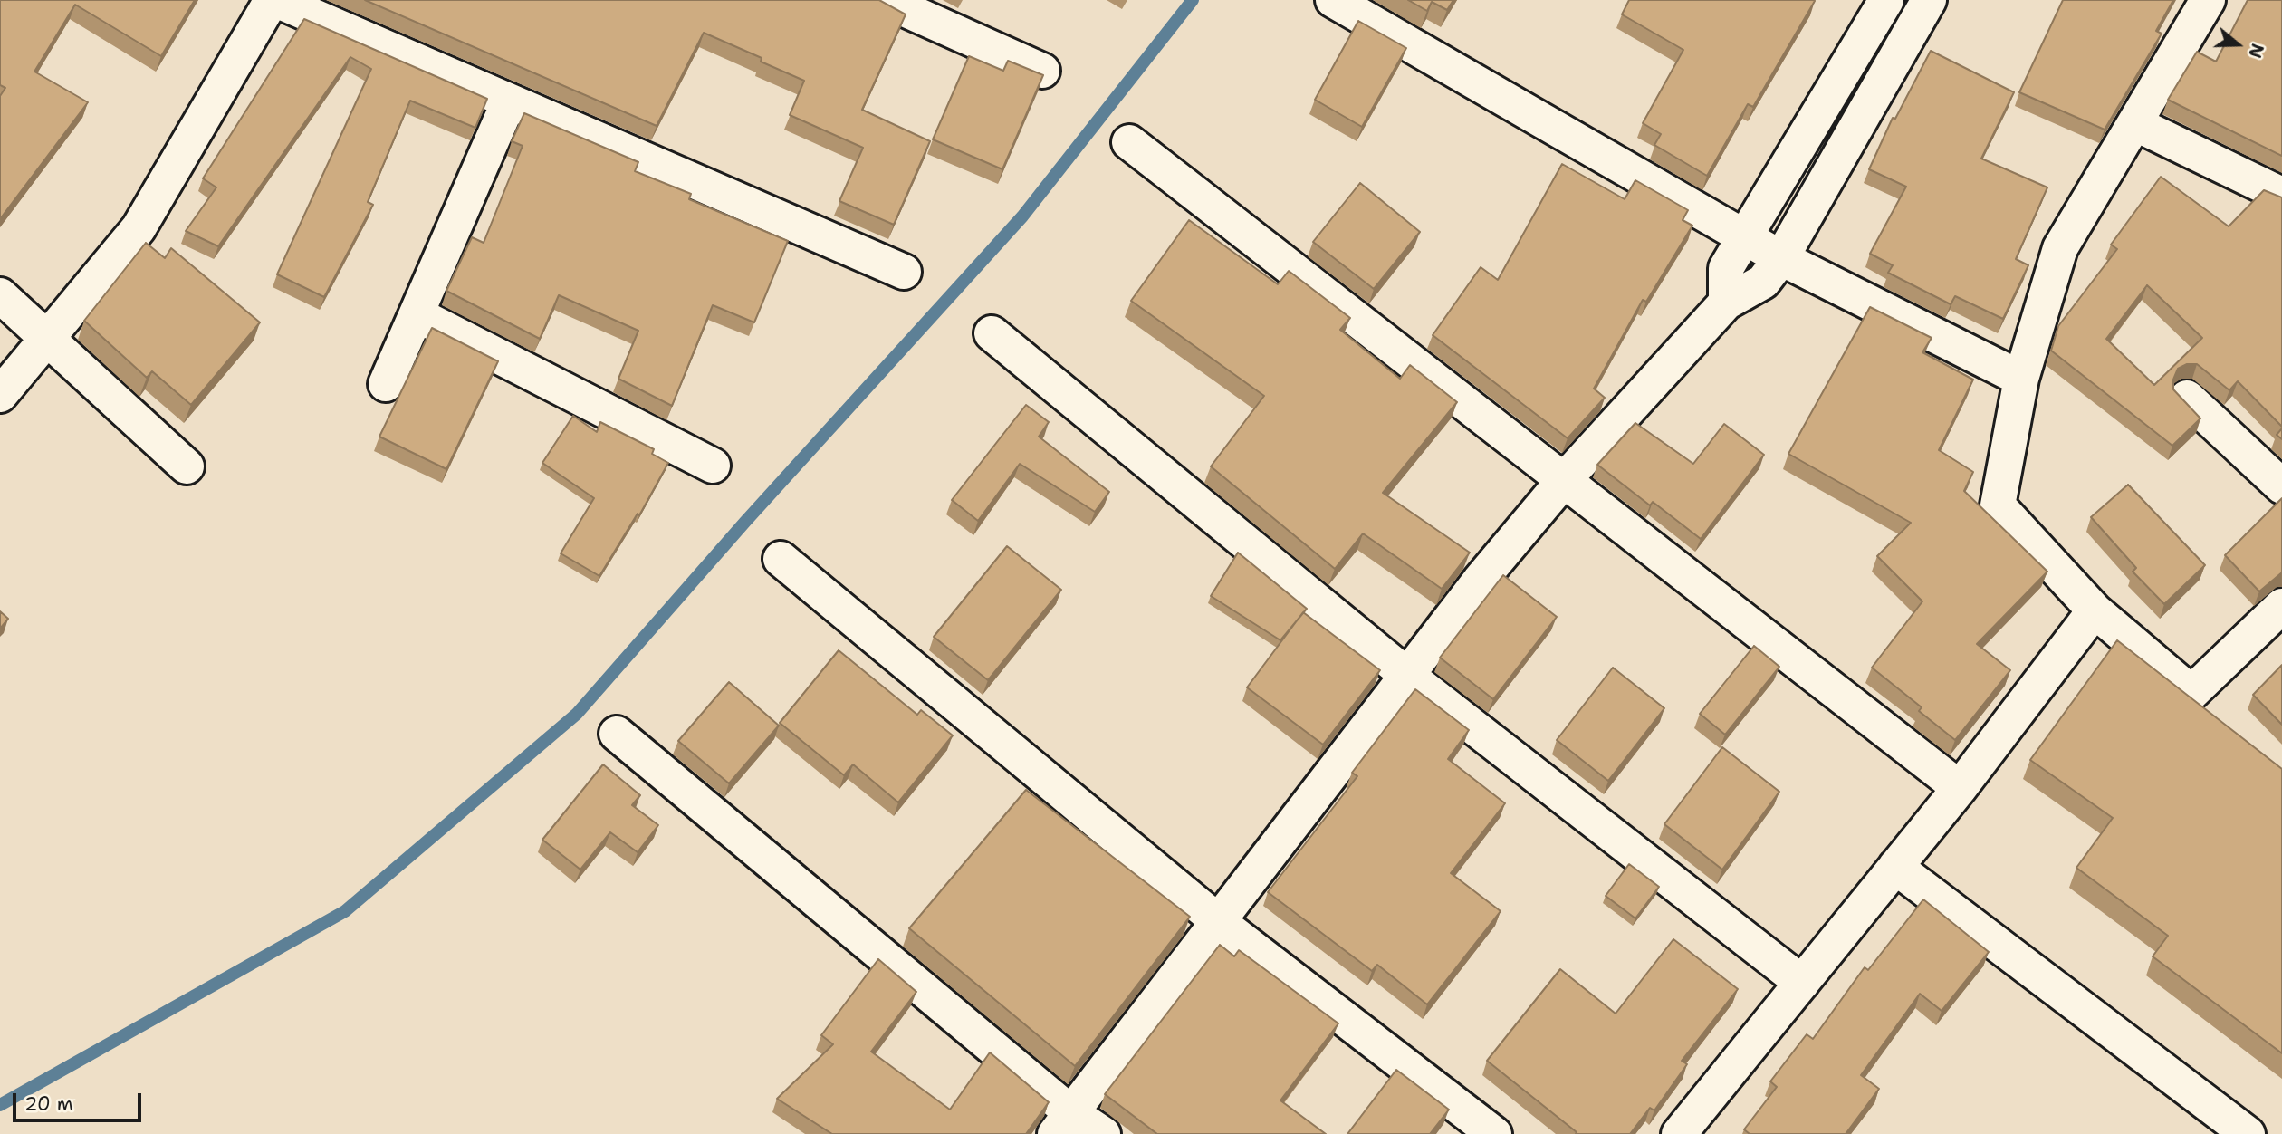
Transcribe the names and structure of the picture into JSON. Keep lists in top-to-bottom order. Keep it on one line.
{"scale_bar":"20 m","north":"right"}
